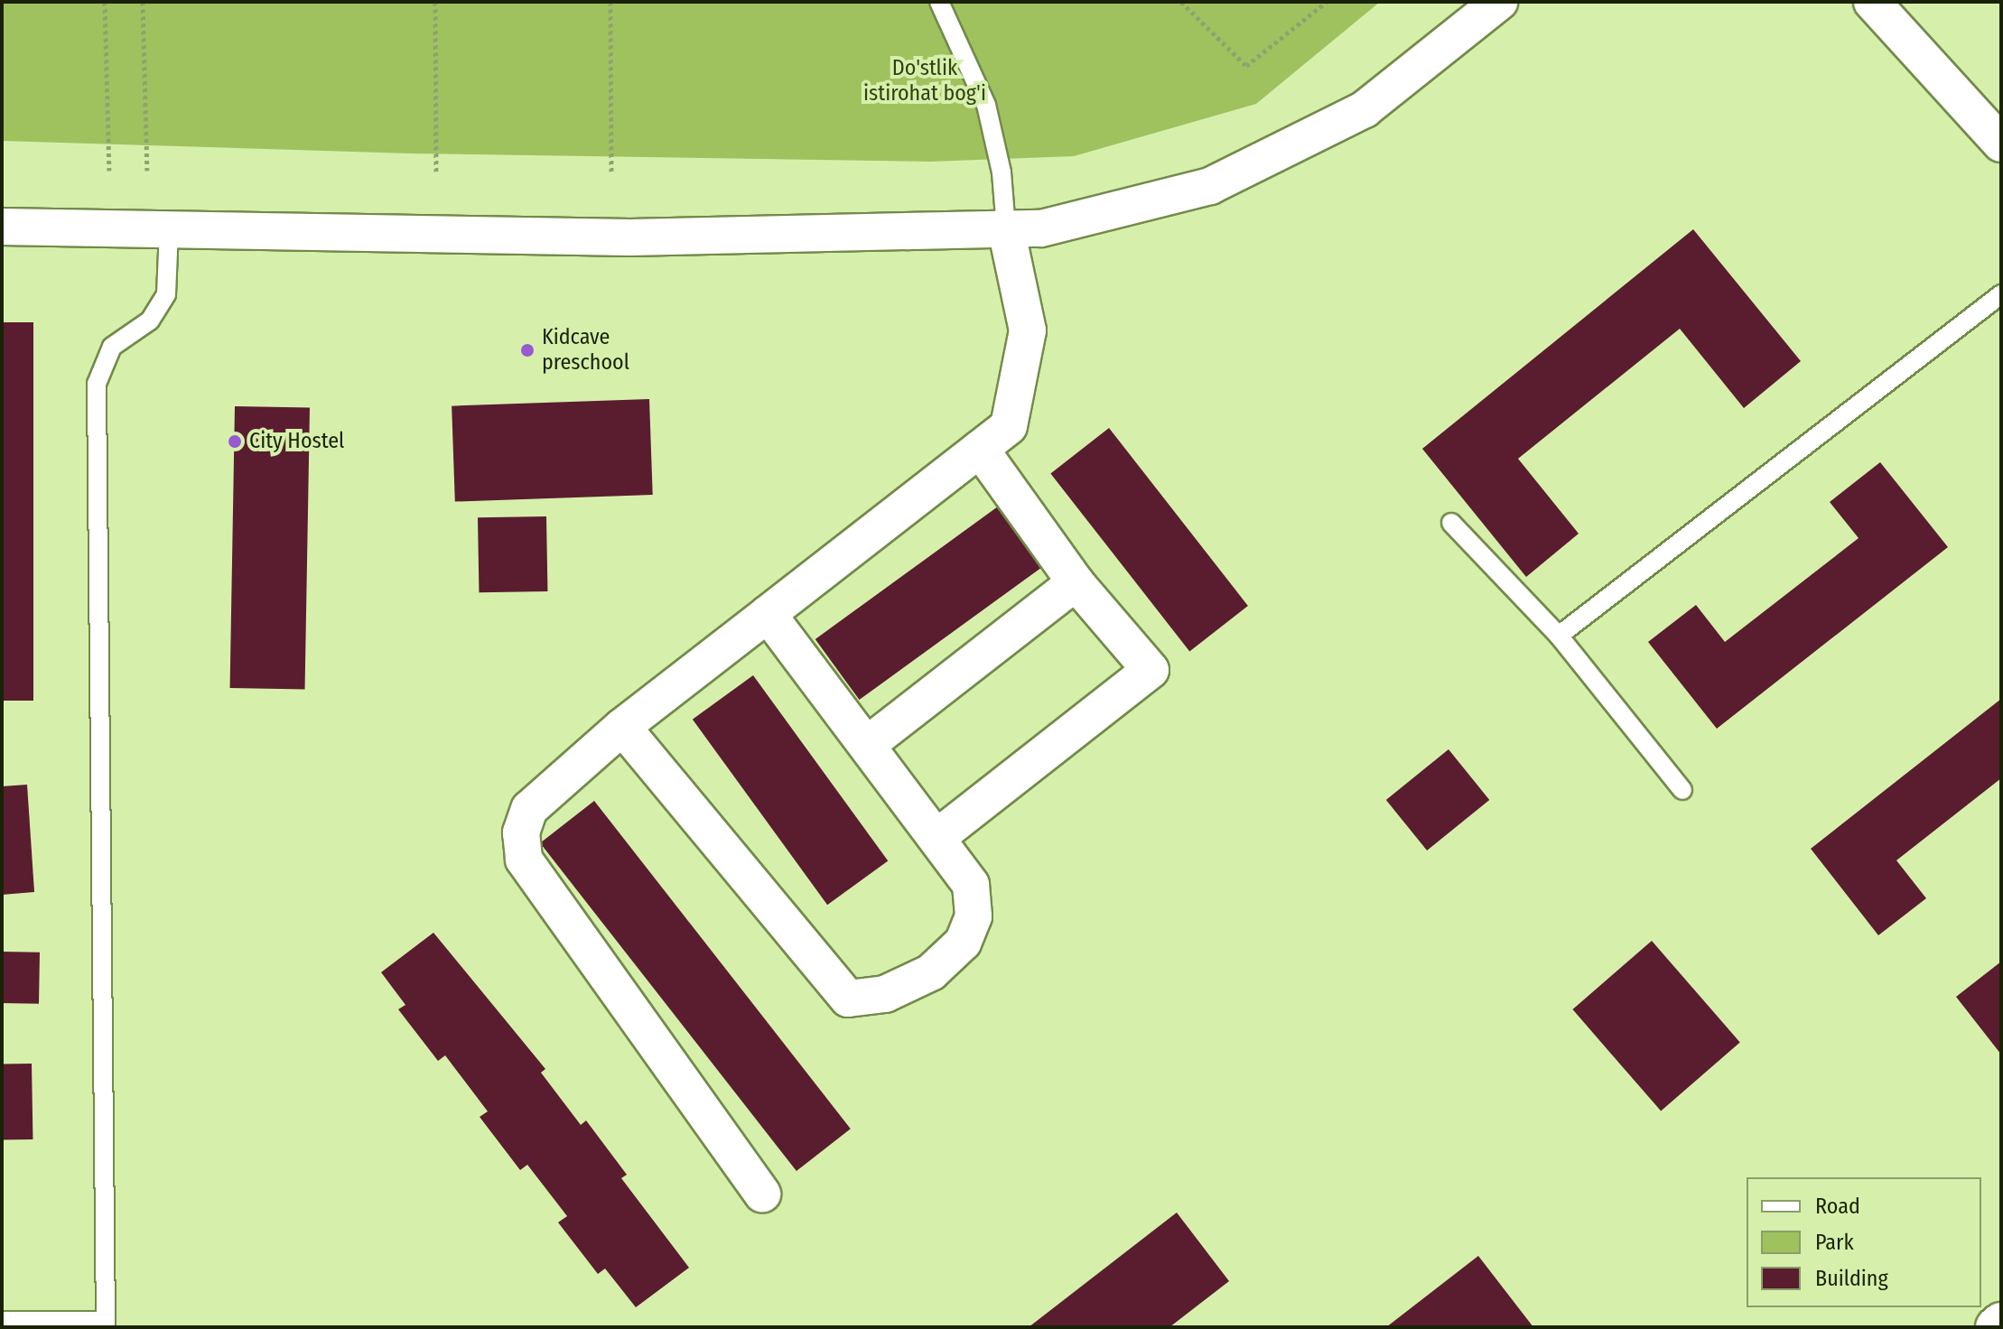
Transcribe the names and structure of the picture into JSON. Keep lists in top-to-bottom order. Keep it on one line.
{"parks":["Do'stlik istirohat bog'i"],"places":["Kidcave preschool","City Hostel"],"legend":["Road","Park","Building"]}
